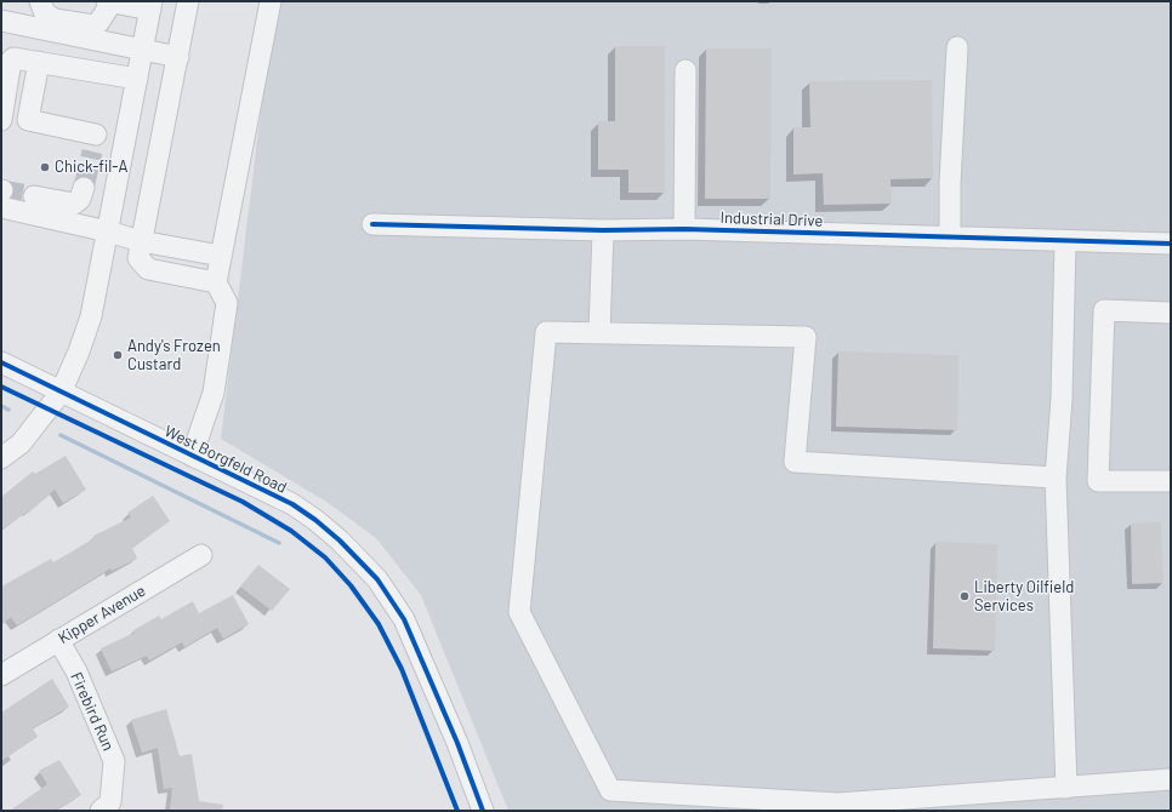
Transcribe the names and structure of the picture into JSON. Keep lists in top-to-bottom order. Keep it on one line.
{"streets":{"street":["Industrial Drive","West Borgfeld Road","Kipper Avenue","Firebird Run"]},"crossings":[["Kipper Avenue","Firebird Run"]],"places":["Chick-fil-A","Andy's Frozen Custard","Liberty Oilfield Services"]}
